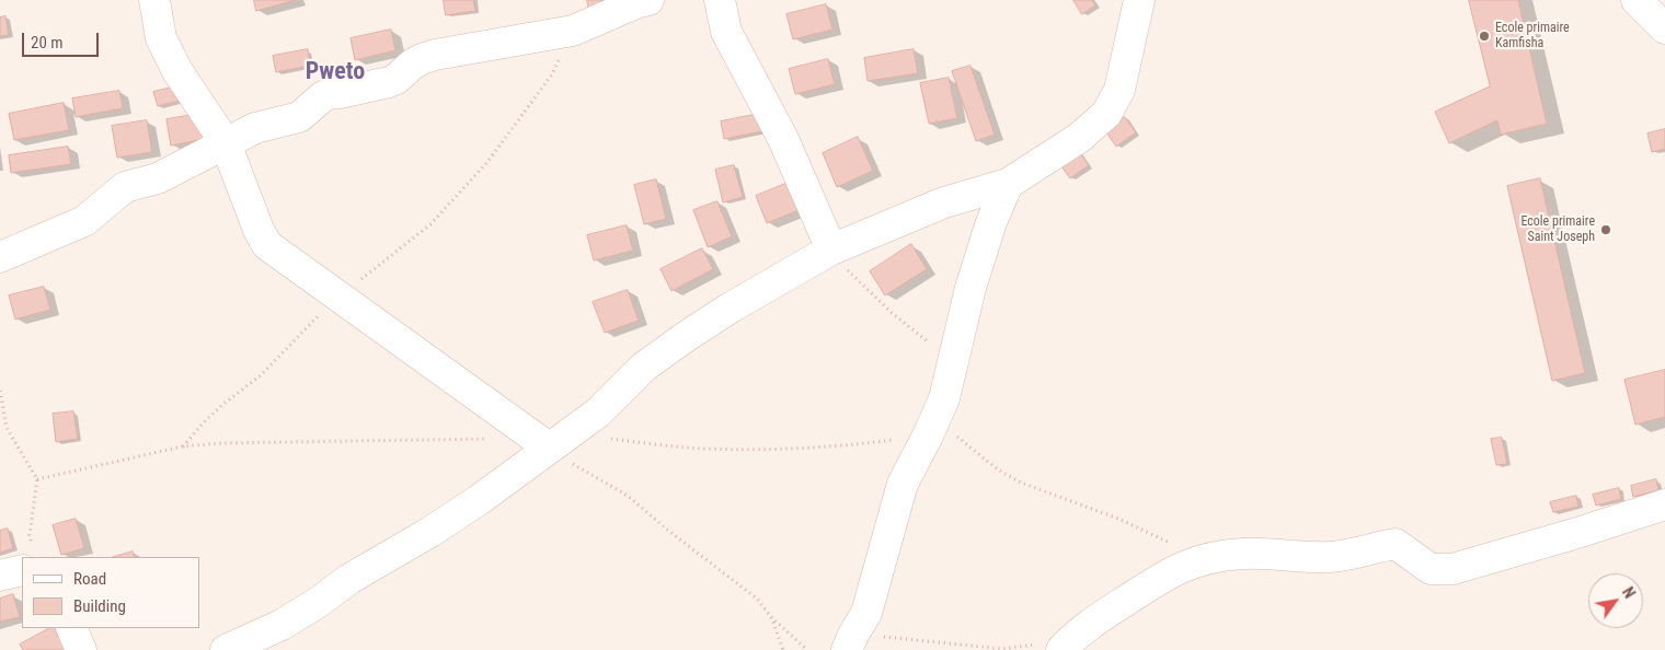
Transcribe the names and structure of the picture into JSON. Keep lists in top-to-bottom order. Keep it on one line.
{"districts":["Pweto"],"places":["Ecole primaire Kamfisha","Ecole primaire Saint Joseph"],"legend":["Road","Building"],"scale_bar":"20 m","north":"top right"}
